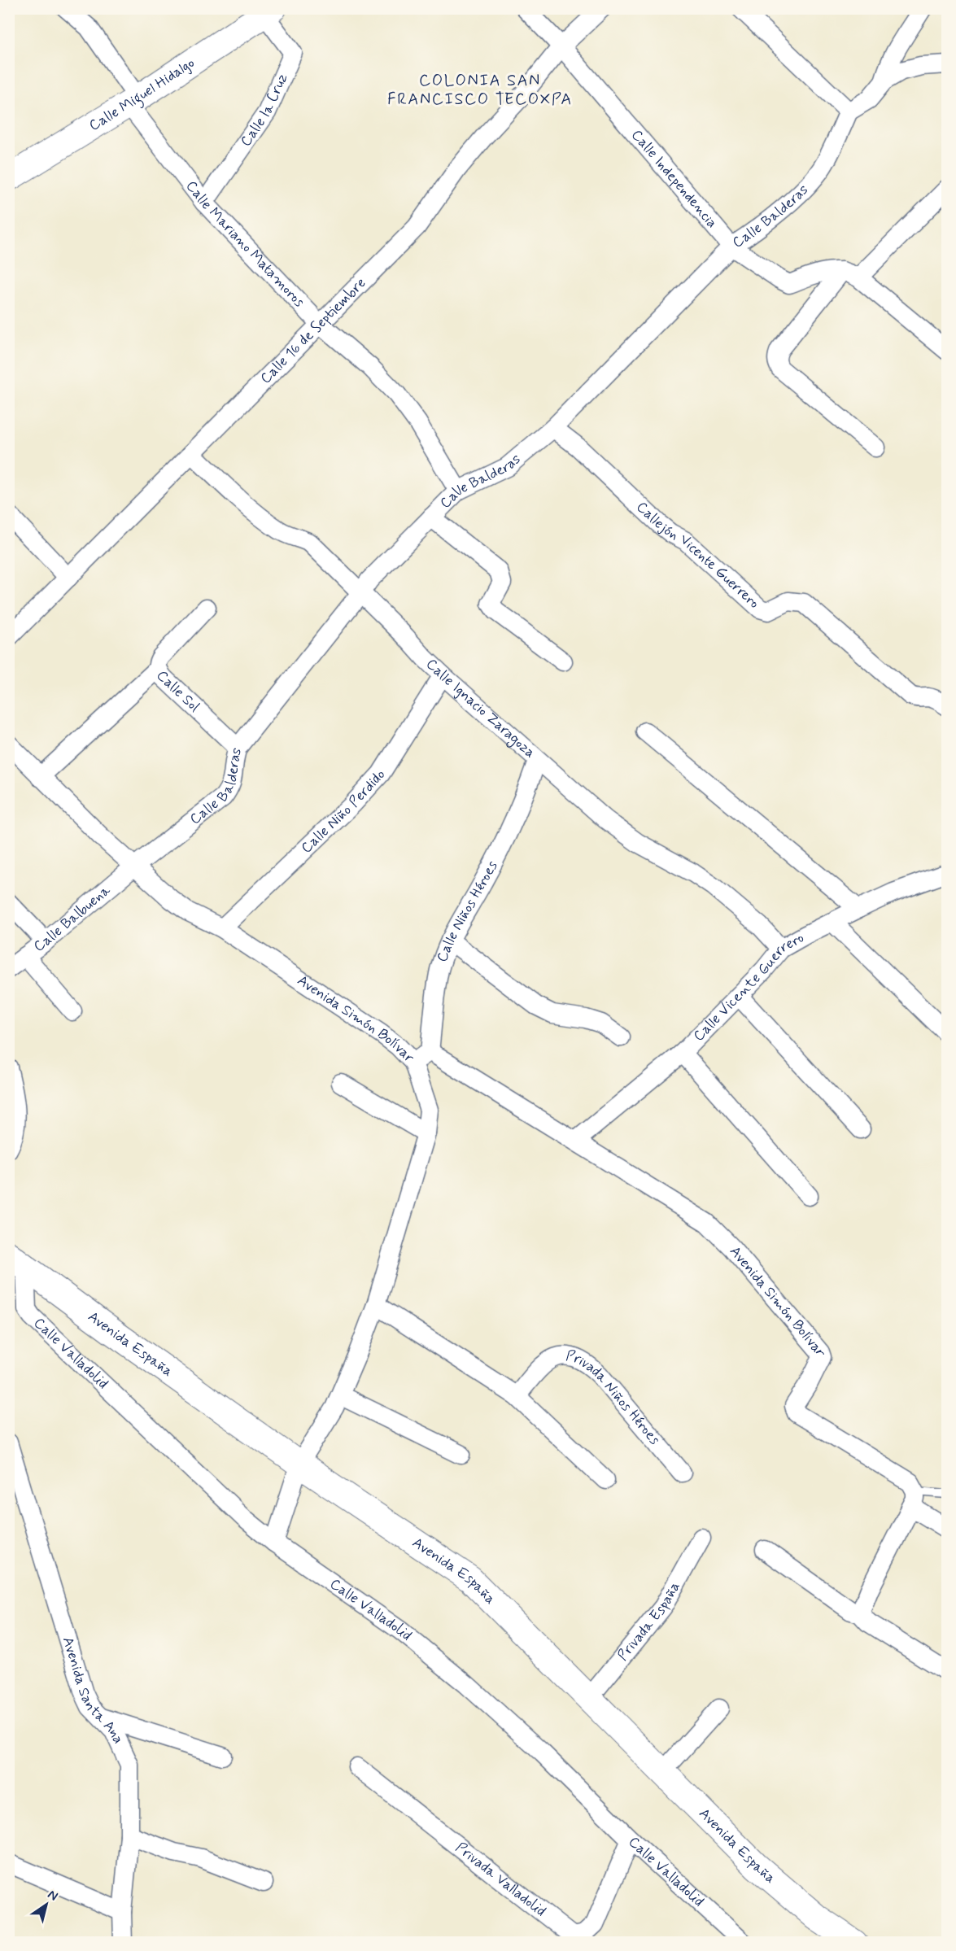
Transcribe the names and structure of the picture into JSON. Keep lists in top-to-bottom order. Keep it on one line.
{"streets":{"street":["Calle Miguel Hidalgo","Calle la Cruz","Calle Independencia","Calle Balderas","Calle Mariano Matamoros","Calle 16 de Septiembre","Callejón Vicente Guerrero","Calle Sol","Calle Ignacio Zaragoza","Calle Niño Perdido","Calle Niños Héroes","Calle Balbuena","Calle Vicente Guerrero","Avenida Simón Bolívar","Avenida España","Calle Valladolid","Privada Niños Héroes","Privada España","Avenida Santa Ana","Privada Valladolid"]},"crossings":[["Calle Miguel Hidalgo","Calle la Cruz"],["Calle Miguel Hidalgo","Calle Mariano Matamoros"],["Calle la Cruz","Calle Mariano Matamoros"],["Calle Independencia","Calle Balderas"],["Calle Independencia","Calle 16 de Septiembre"],["Calle Balderas","Calle Mariano Matamoros"],["Calle Balderas","Callejón Vicente Guerrero"],["Calle Balderas","Calle Sol"],["Calle Balderas","Calle Ignacio Zaragoza"],["Calle Balderas","Calle Balbuena"],["Calle Balderas","Avenida Simón Bolívar"],["Calle Mariano Matamoros","Calle 16 de Septiembre"],["Calle 16 de Septiembre","Calle Ignacio Zaragoza"],["Calle Ignacio Zaragoza","Calle Niño Perdido"],["Calle Ignacio Zaragoza","Calle Niños Héroes"],["Calle Ignacio Zaragoza","Calle Vicente Guerrero"],["Calle Niño Perdido","Avenida Simón Bolívar"],["Calle Niños Héroes","Avenida Simón Bolívar"],["Calle Balbuena","Avenida Simón Bolívar"],["Calle Vicente Guerrero","Avenida Simón Bolívar"],["Avenida Simón Bolívar","Avenida España"],["Avenida Simón Bolívar","Calle Valladolid"],["Avenida España","Calle Valladolid"],["Avenida España","Privada España"],["Calle Valladolid","Privada Valladolid"]],"districts":["COLONIA SAN FRANCISCO TECOXPA"],"north":"top right"}
